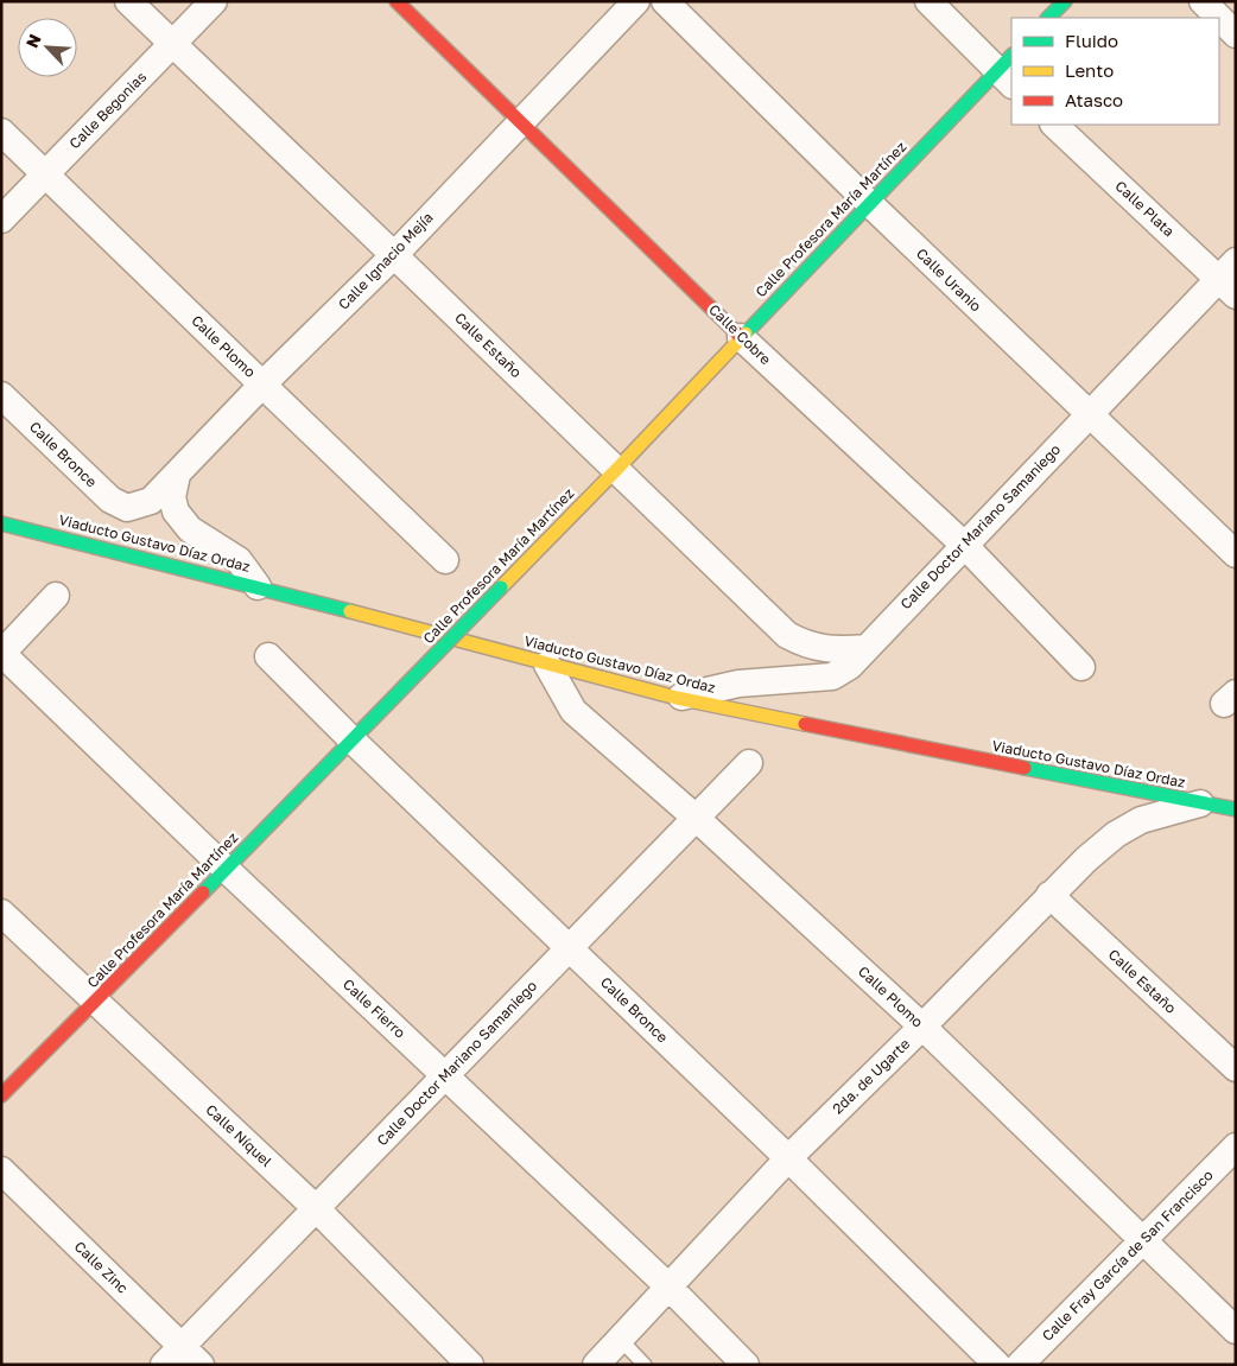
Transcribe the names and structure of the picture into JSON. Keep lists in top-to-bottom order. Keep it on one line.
{"streets":{"street":["Calle Begonias","Calle Plata","Calle Profesora María Martínez","Calle Ignacio Mejía","Calle Uranio","Calle Cobre","Calle Estaño","Calle Plomo","Calle Bronce","Calle Doctor Mariano Samaniego","Viaducto Gustavo Díaz Ordaz","Calle Fierro","2da. de Ugarte","Calle Níquel","Calle Fray García de San Francisco","Calle Zinc"]},"crossings":[["Calle Begonias","Calle Estaño"],["Calle Begonias","Calle Plomo"],["Calle Plata","Calle Doctor Mariano Samaniego"],["Calle Profesora María Martínez","Calle Uranio"],["Calle Profesora María Martínez","Calle Cobre"],["Calle Profesora María Martínez","Calle Estaño"],["Calle Profesora María Martínez","Calle Bronce"],["Calle Profesora María Martínez","Calle Fierro"],["Calle Profesora María Martínez","Calle Níquel"],["Calle Ignacio Mejía","Calle Cobre"],["Calle Ignacio Mejía","Calle Estaño"],["Calle Ignacio Mejía","Calle Plomo"],["Calle Ignacio Mejía","Calle Bronce"],["Calle Uranio","Calle Doctor Mariano Samaniego"],["Calle Cobre","Calle Doctor Mariano Samaniego"],["Calle Estaño","Calle Doctor Mariano Samaniego"],["Calle Estaño","2da. de Ugarte"],["Calle Plomo","Calle Doctor Mariano Samaniego"],["Calle Plomo","Viaducto Gustavo Díaz Ordaz"],["Calle Plomo","2da. de Ugarte"],["Calle Plomo","Calle Fray García de San Francisco"],["Calle Bronce","Calle Doctor Mariano Samaniego"],["Calle Bronce","2da. de Ugarte"],["Calle Doctor Mariano Samaniego","Viaducto Gustavo Díaz Ordaz"],["Calle Doctor Mariano Samaniego","Calle Fierro"],["Calle Doctor Mariano Samaniego","Calle Níquel"],["Calle Doctor Mariano Samaniego","Calle Zinc"],["Viaducto Gustavo Díaz Ordaz","2da. de Ugarte"],["Calle Fierro","2da. de Ugarte"]],"legend":["Fluido","Lento","Atasco"],"north":"top left"}
